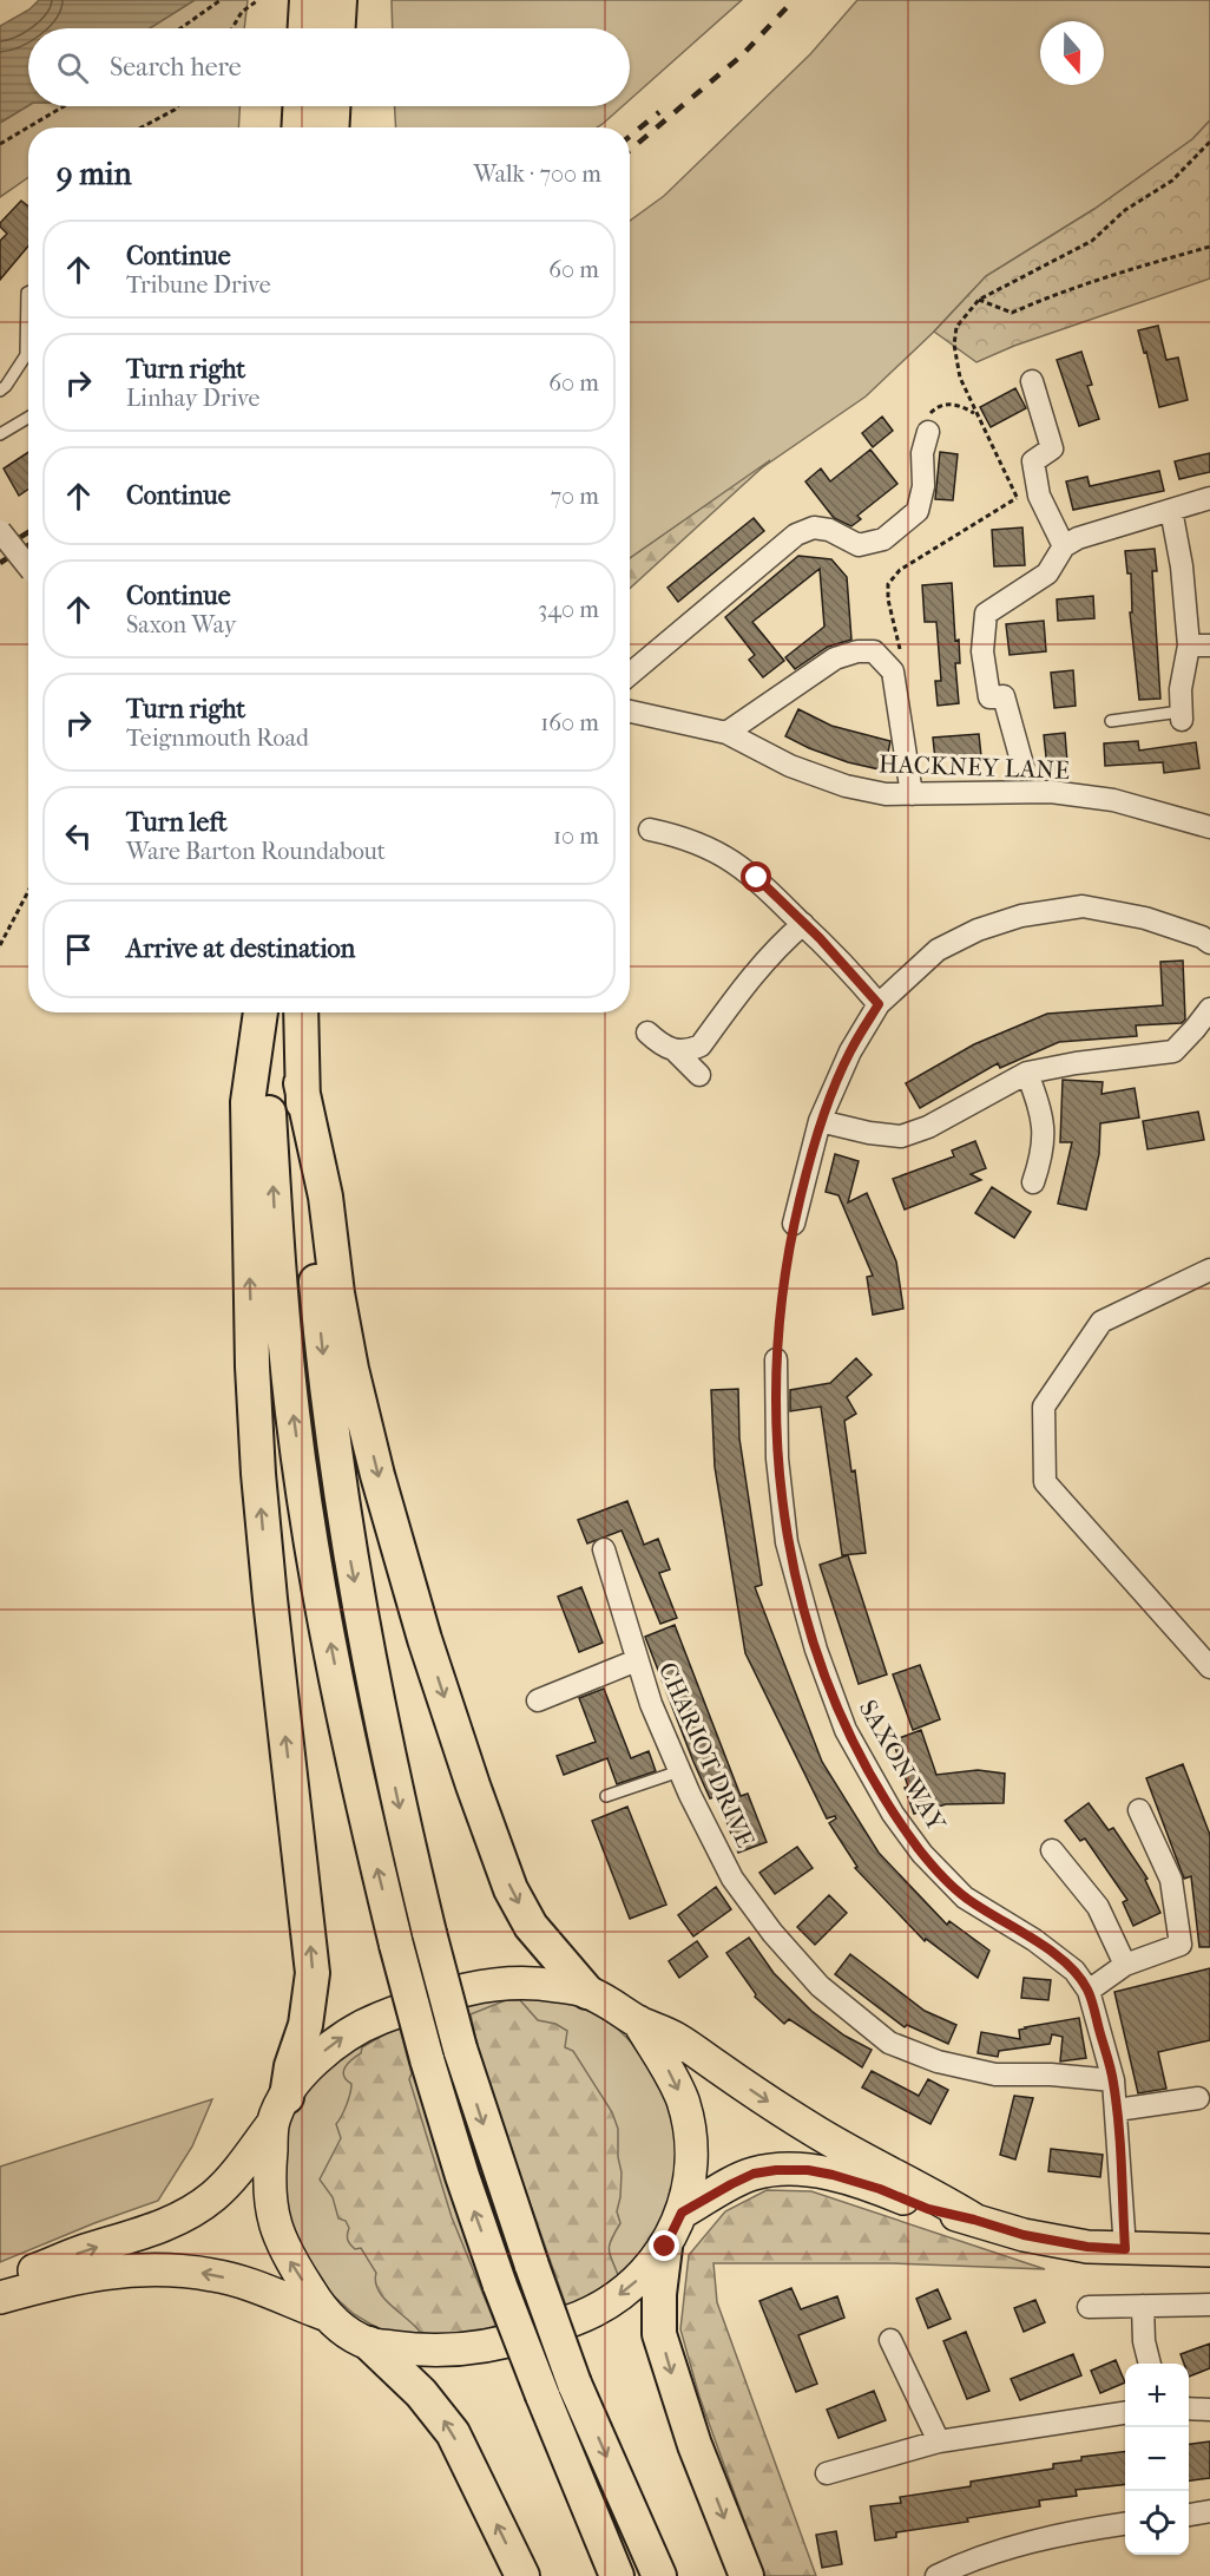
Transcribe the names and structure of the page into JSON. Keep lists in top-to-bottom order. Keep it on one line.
{"streets":{"street":["HACKNEY LANE","CHARIOT DRIVE","SAXON WAY"]},"crossings":[["CHARIOT DRIVE","SAXON WAY"]],"north":"bottom","page":{"search":"Search here","heading":["9 min","Walk · 700 m"],"list":[["Continue","Tribune Drive","60 m"],["Turn right","Linhay Drive","60 m"],["Continue","70 m"],["Continue","Saxon Way","340 m"],["Turn right","Teignmouth Road","160 m"],["Turn left","Ware Barton Roundabout","10 m"],"Arrive at destination"],"map_buttons":["+","−"]}}
